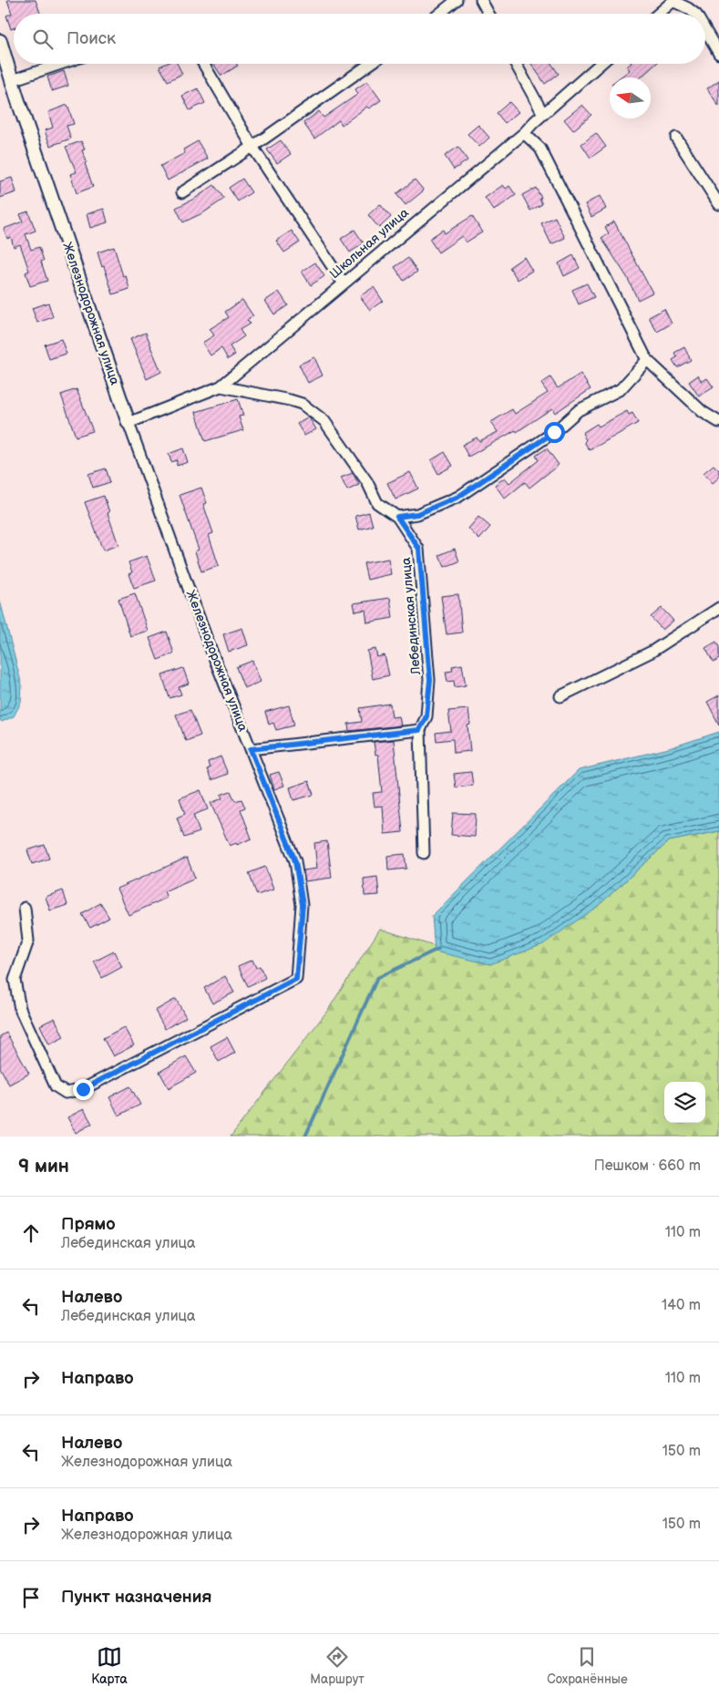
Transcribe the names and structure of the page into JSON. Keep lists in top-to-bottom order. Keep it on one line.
{"streets":{"street":["Школьная улица","Железнодорожная улица","Лебединская улица"]},"crossings":[["Школьная улица","Железнодорожная улица"]],"north":"left","page":{"search":"Поиск","heading":["9 мин","Пешком · 660 m"],"list":[["Прямо","Лебединская улица","110 m"],["Налево","Лебединская улица","140 m"],["Направо","110 m"],["Налево","Железнодорожная улица","150 m"],["Направо","Железнодорожная улица","150 m"],"Пункт назначения"],"nav":["Карта","Маршрут","Сохранённые"]}}
